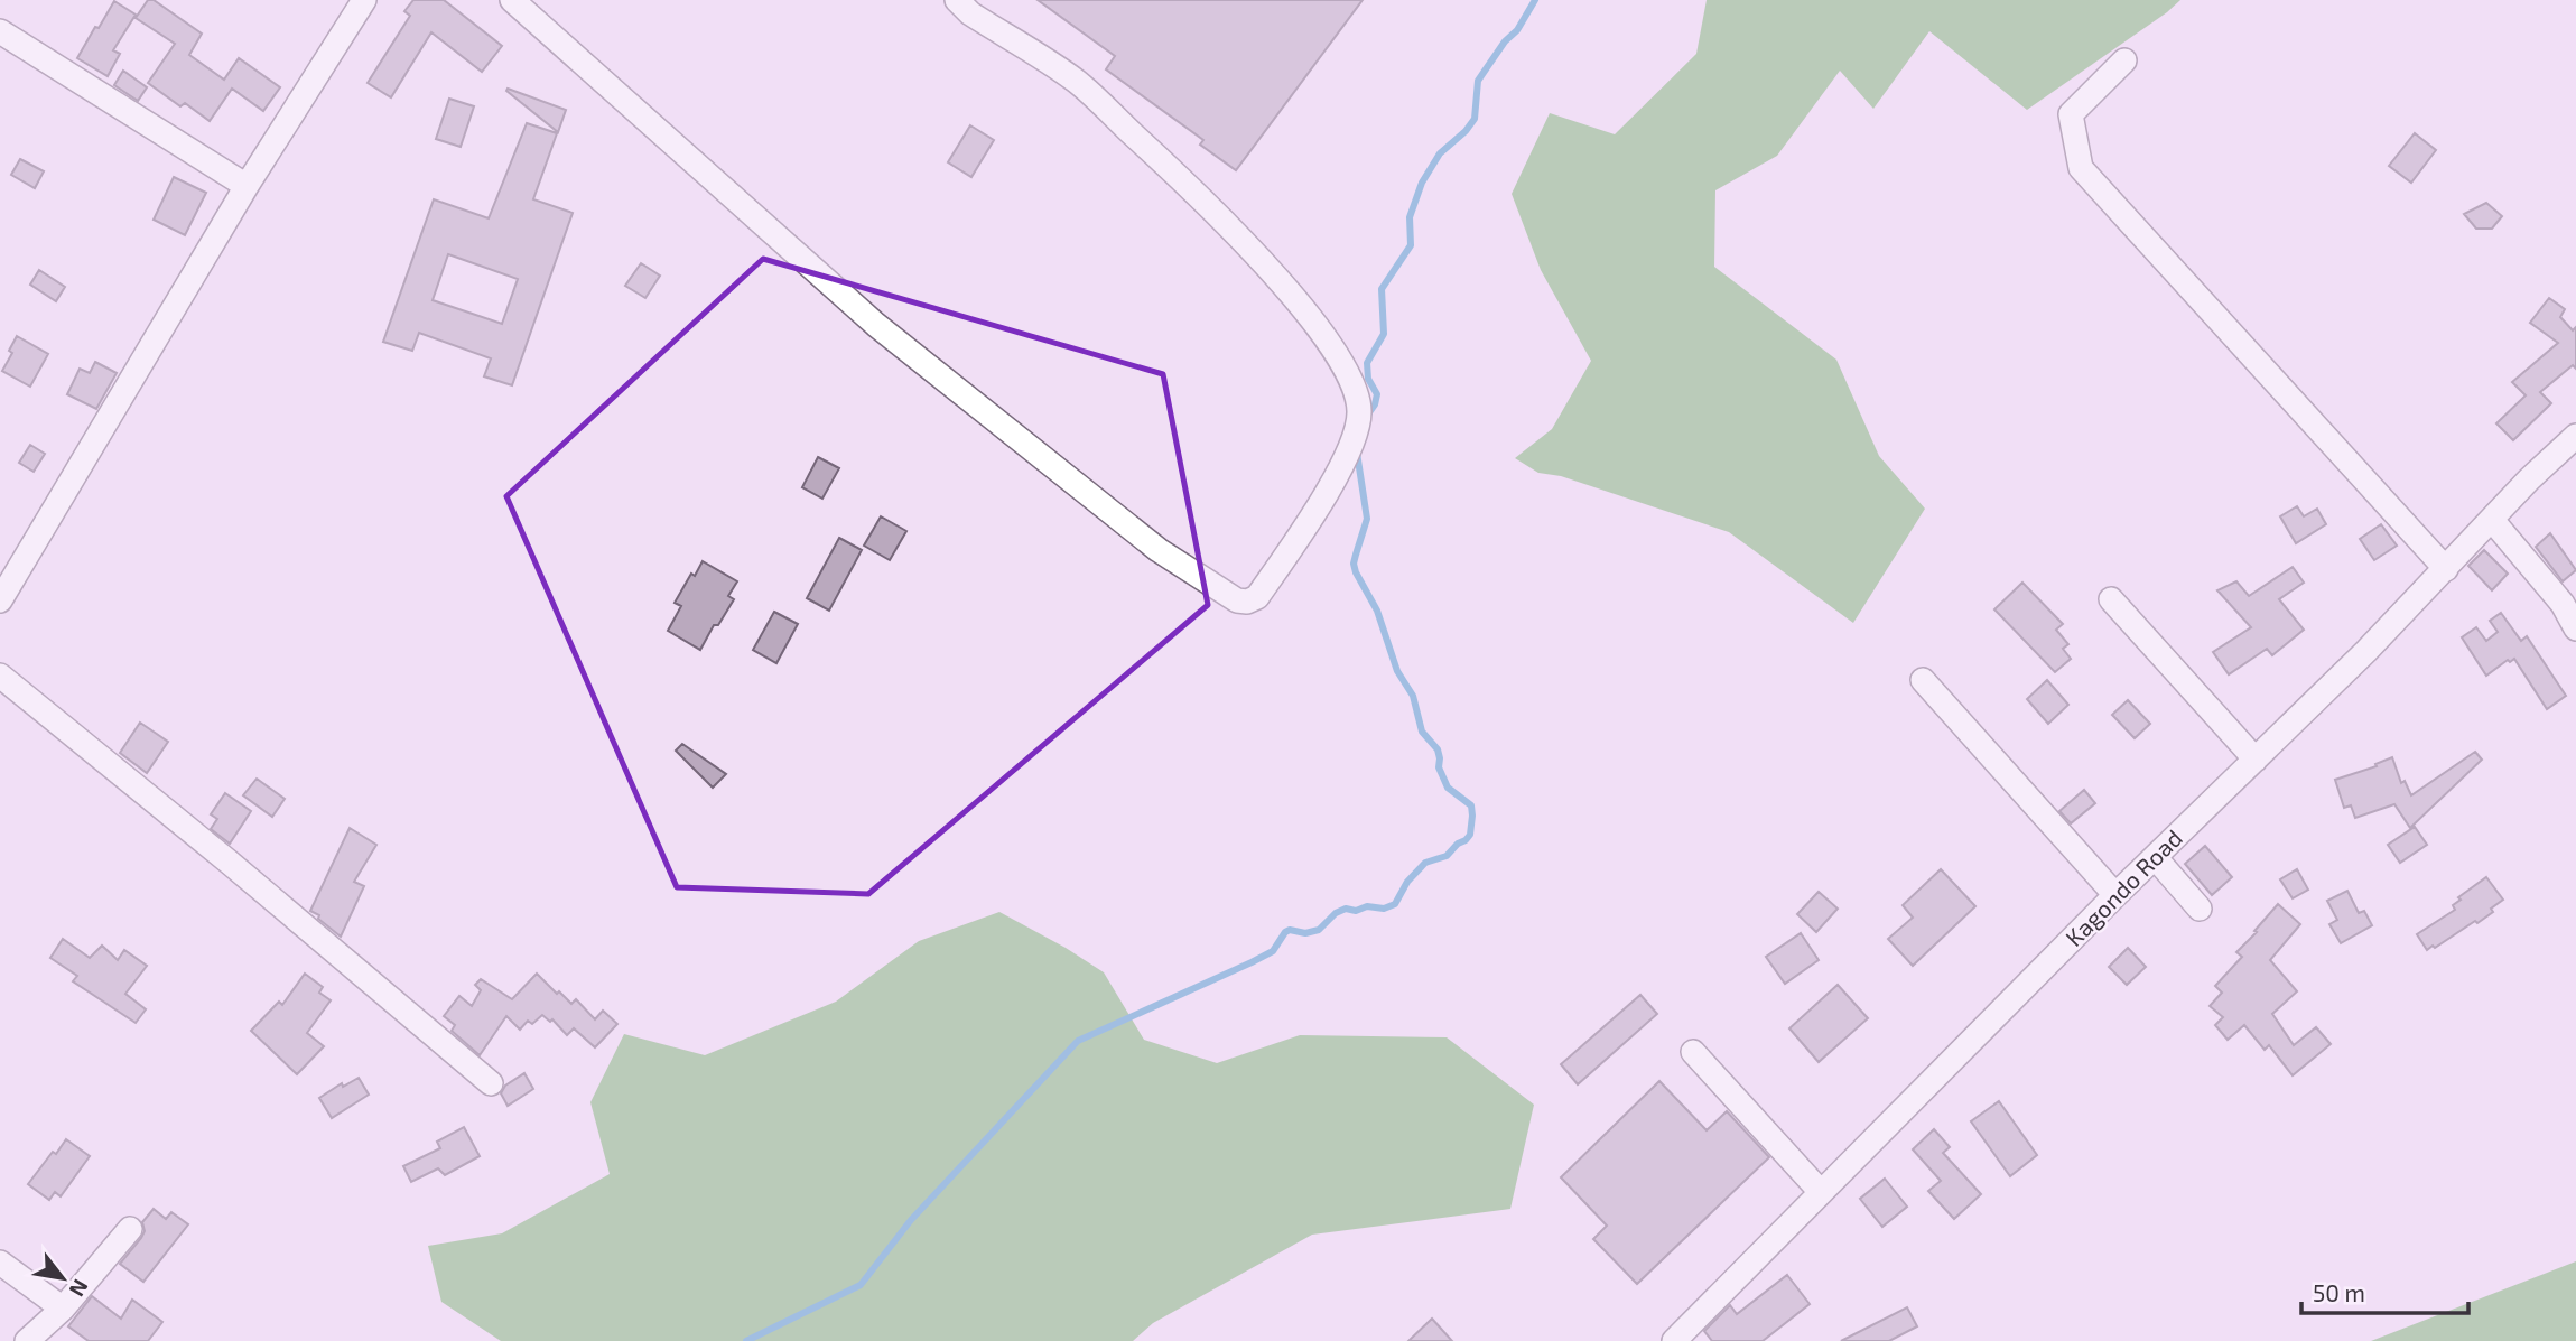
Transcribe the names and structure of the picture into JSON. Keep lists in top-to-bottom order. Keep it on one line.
{"streets":{"street":["Kagondo Road"]},"scale_bar":"50 m","north":"bottom right"}
